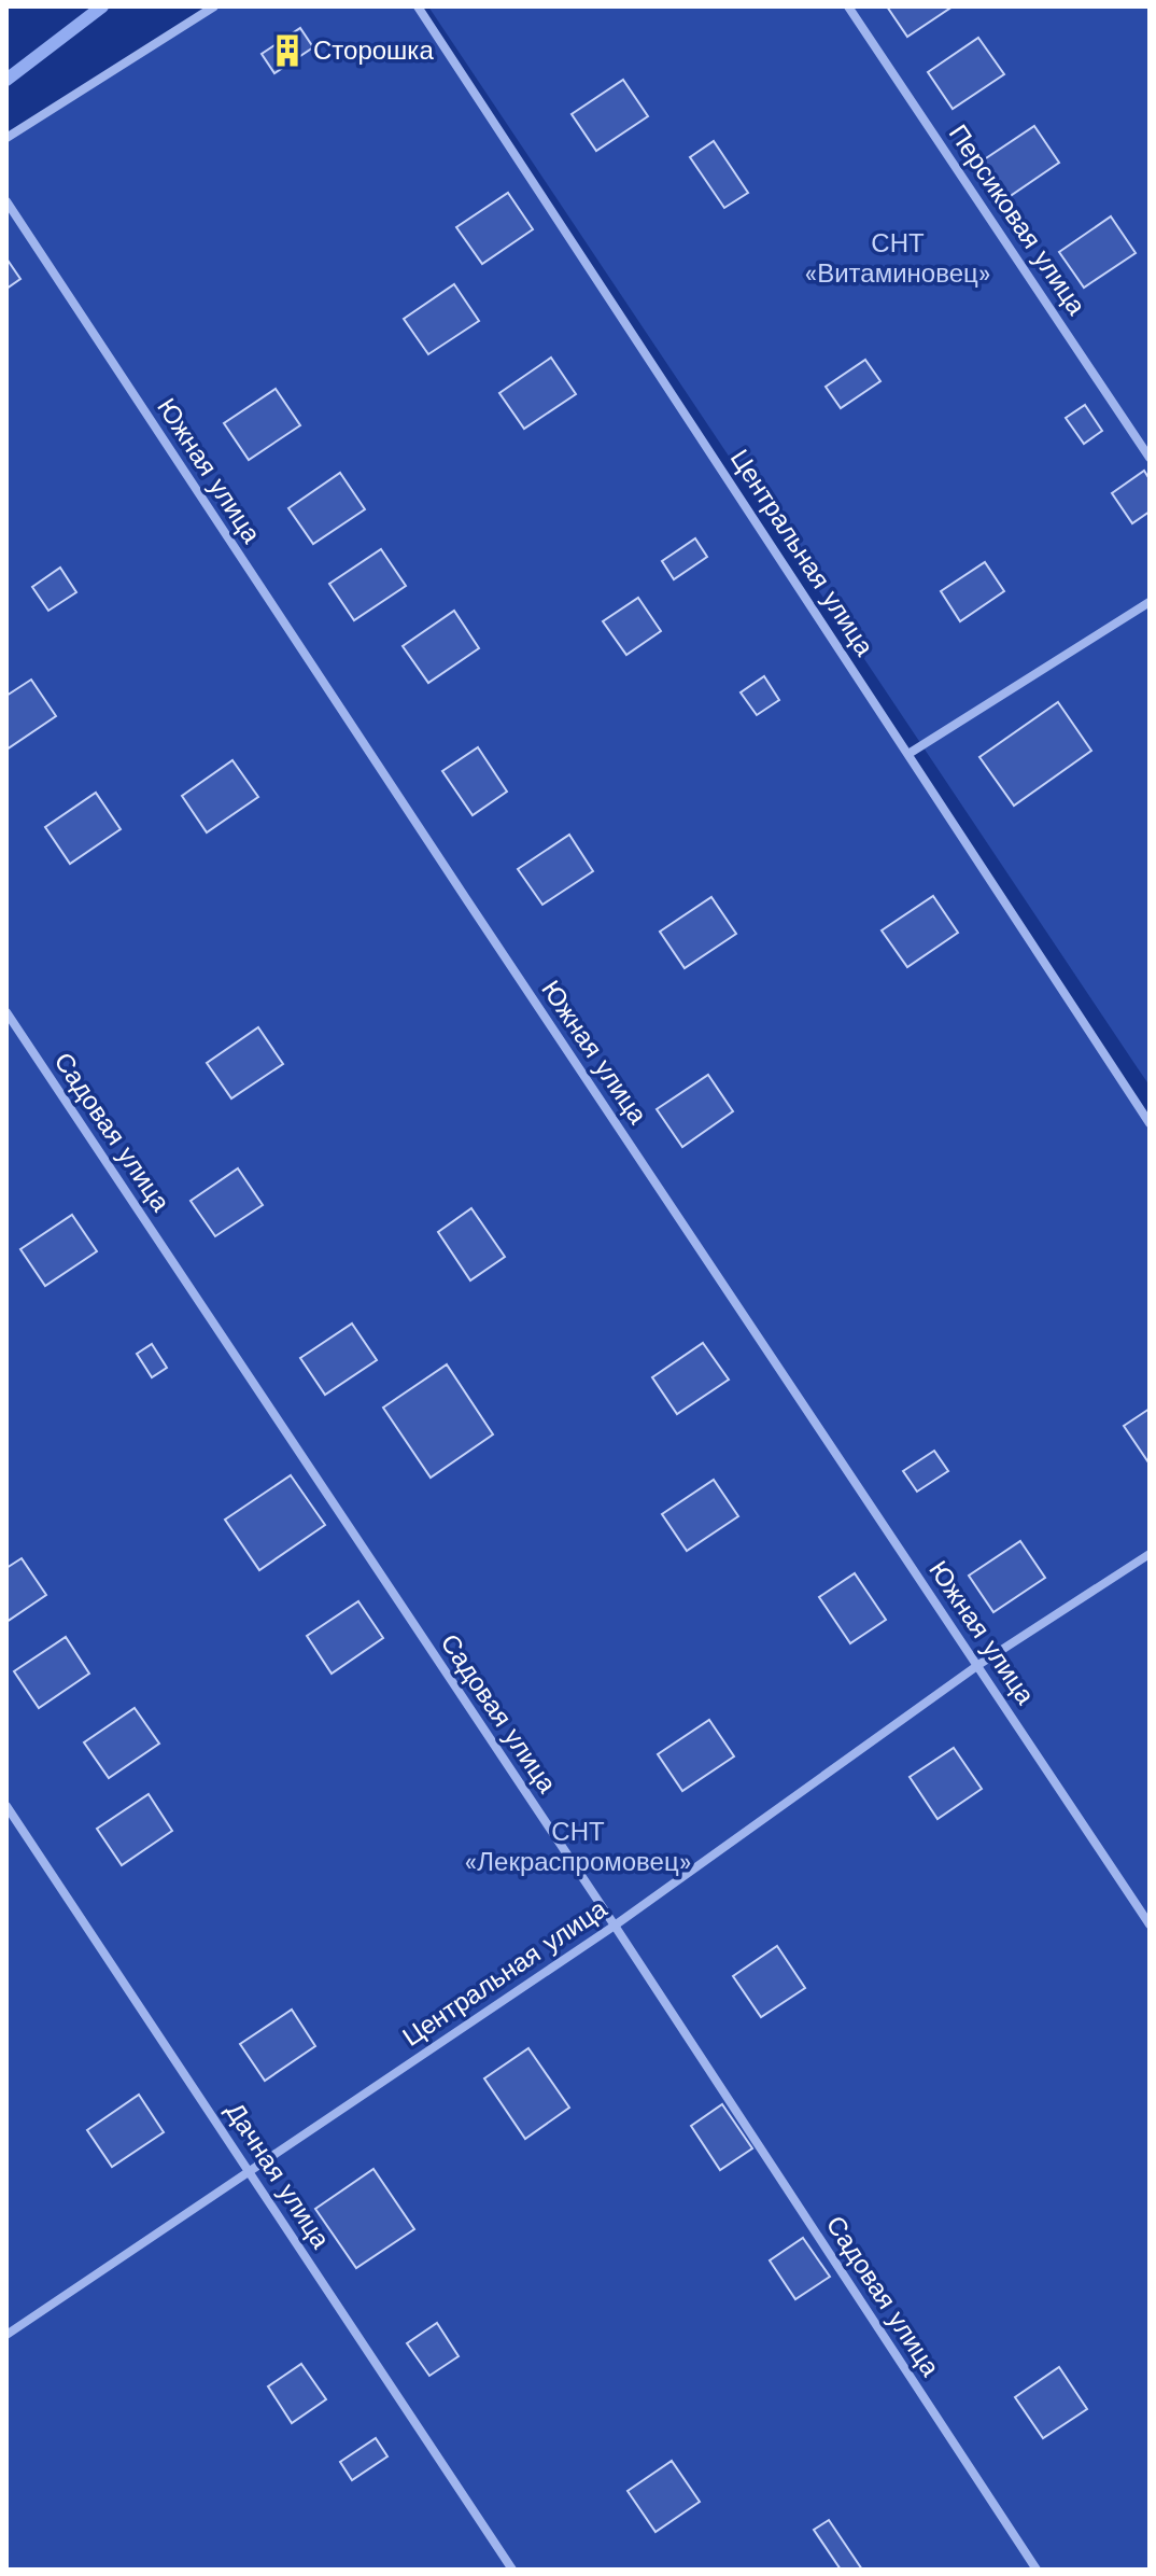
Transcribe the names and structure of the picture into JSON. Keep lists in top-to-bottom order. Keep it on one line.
{"streets":{"street":["Персиковая улица","Южная улица","Центральная улица","Садовая улица","Дачная улица"]},"crossings":[["Южная улица","Центральная улица"],["Центральная улица","Садовая улица"],["Центральная улица","Дачная улица"]],"parks":["СНТ «Витаминовец»","СНТ «Лекраспромовец»"],"places":{"building":["Сторошка"]}}
